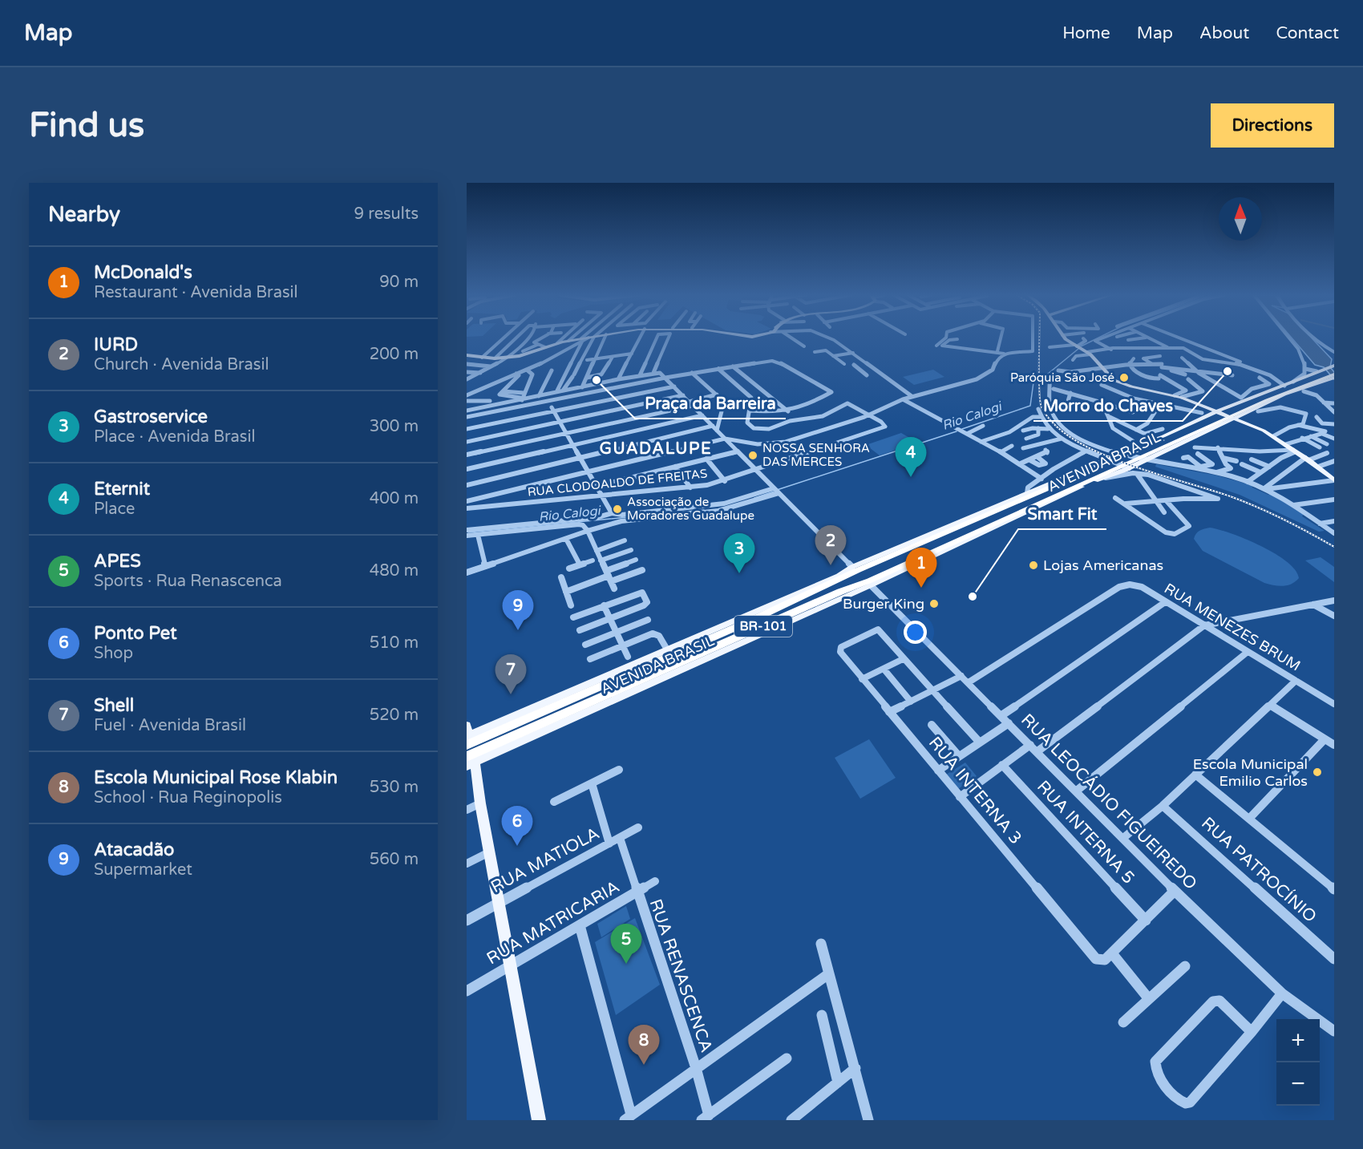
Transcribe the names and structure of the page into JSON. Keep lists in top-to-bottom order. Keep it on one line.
{"streets":{"highway":["AVENIDA BRASIL","BR-101"],"street":["RUA CLODOALDO DE FREITAS","RUA MENEZES BRUM","RUA INTERNA 3","RUA LEOCÁDIO FIGUEIREDO","RUA INTERNA 5","RUA MATIOLA","RUA PATROCÍNIO","RUA MATRICARIA","RUA RENASCENCA"]},"crossings":[["AVENIDA BRASIL","RUA LEOCÁDIO FIGUEIREDO"],["RUA MENEZES BRUM","RUA LEOCÁDIO FIGUEIREDO"],["RUA MATIOLA","RUA RENASCENCA"],["RUA MATRICARIA","RUA RENASCENCA"]],"districts":["GUADALUPE"],"water":["Rio Calogi"],"places":["Morro do Chaves","Paróquia São José","Praça da Barreira","NOSSA SENHORA DAS MERCES","Associação de Moradores Guadalupe","Lojas Americanas","Smart Fit","Burger King","Escola Municipal Emilio Carlos"],"north":"top","page":{"header":"Map","nav":["Home","Map","About","Contact"],"buttons":"Directions","title":"Find us","heading":["Nearby","9 results"],"list":[{"mark":"1","name":"McDonald's","note":"Restaurant · Avenida Brasil","value":"90 m"},{"mark":"2","name":"IURD","note":"Church · Avenida Brasil","value":"200 m"},{"mark":"3","name":"Gastroservice","note":"Place · Avenida Brasil","value":"300 m"},{"mark":"4","name":"Eternit","note":"Place","value":"400 m"},{"mark":"5","name":"APES","note":"Sports · Rua Renascenca","value":"480 m"},{"mark":"6","name":"Ponto Pet","note":"Shop","value":"510 m"},{"mark":"7","name":"Shell","note":"Fuel · Avenida Brasil","value":"520 m"},{"mark":"8","name":"Escola Municipal Rose Klabin","note":"School · Rua Reginopolis","value":"530 m"},{"mark":"9","name":"Atacadão","note":"Supermarket","value":"560 m"}],"pins":["4","2","3","1","9","7","6","5","8"],"map_buttons":["+","−"]}}
